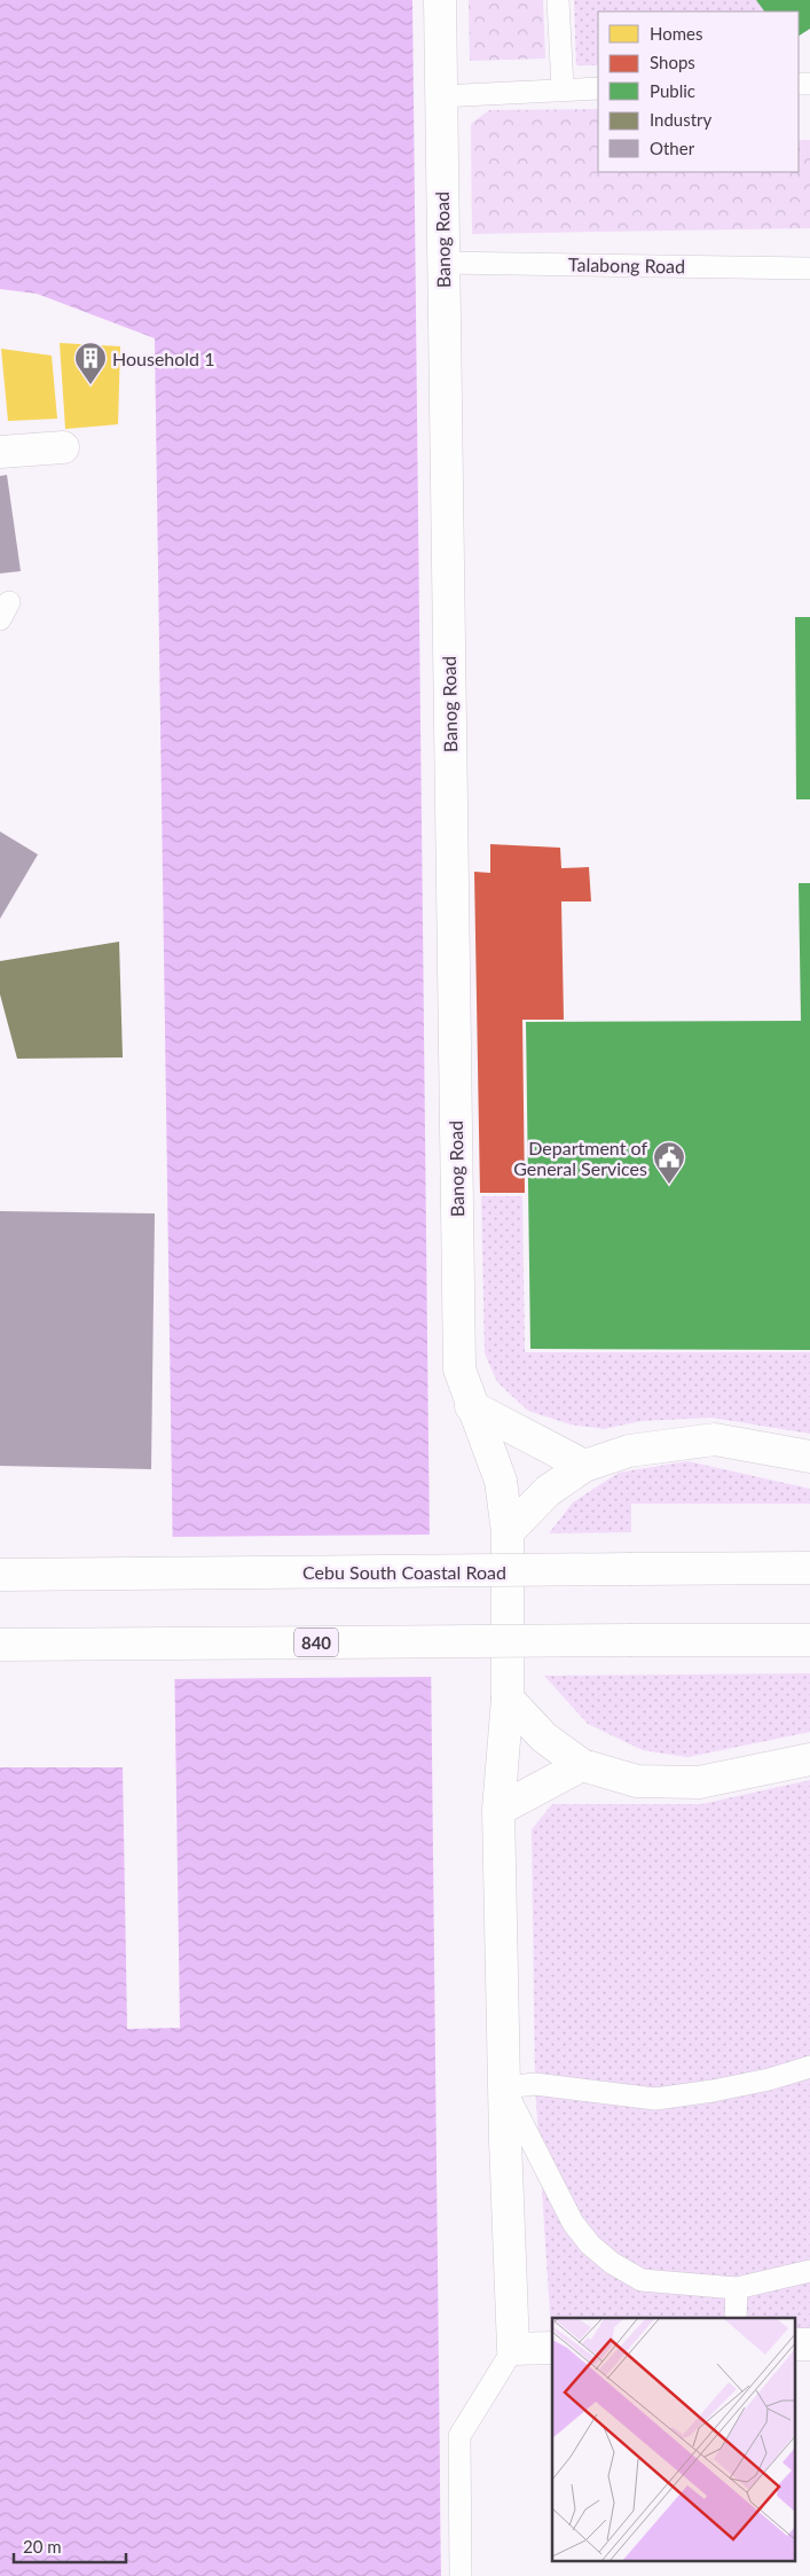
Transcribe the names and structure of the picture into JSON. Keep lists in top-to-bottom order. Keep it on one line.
{"streets":{"main road":["Banog Road","Cebu South Coastal Road","840"],"lane":["Talabong Road"]},"crossings":[["Banog Road","Talabong Road"]],"places":{"building":["Household 1"],"public building":["Department of General Services"]},"legend":["Homes","Shops","Public","Industry","Other"],"scale_bar":"20 m"}
